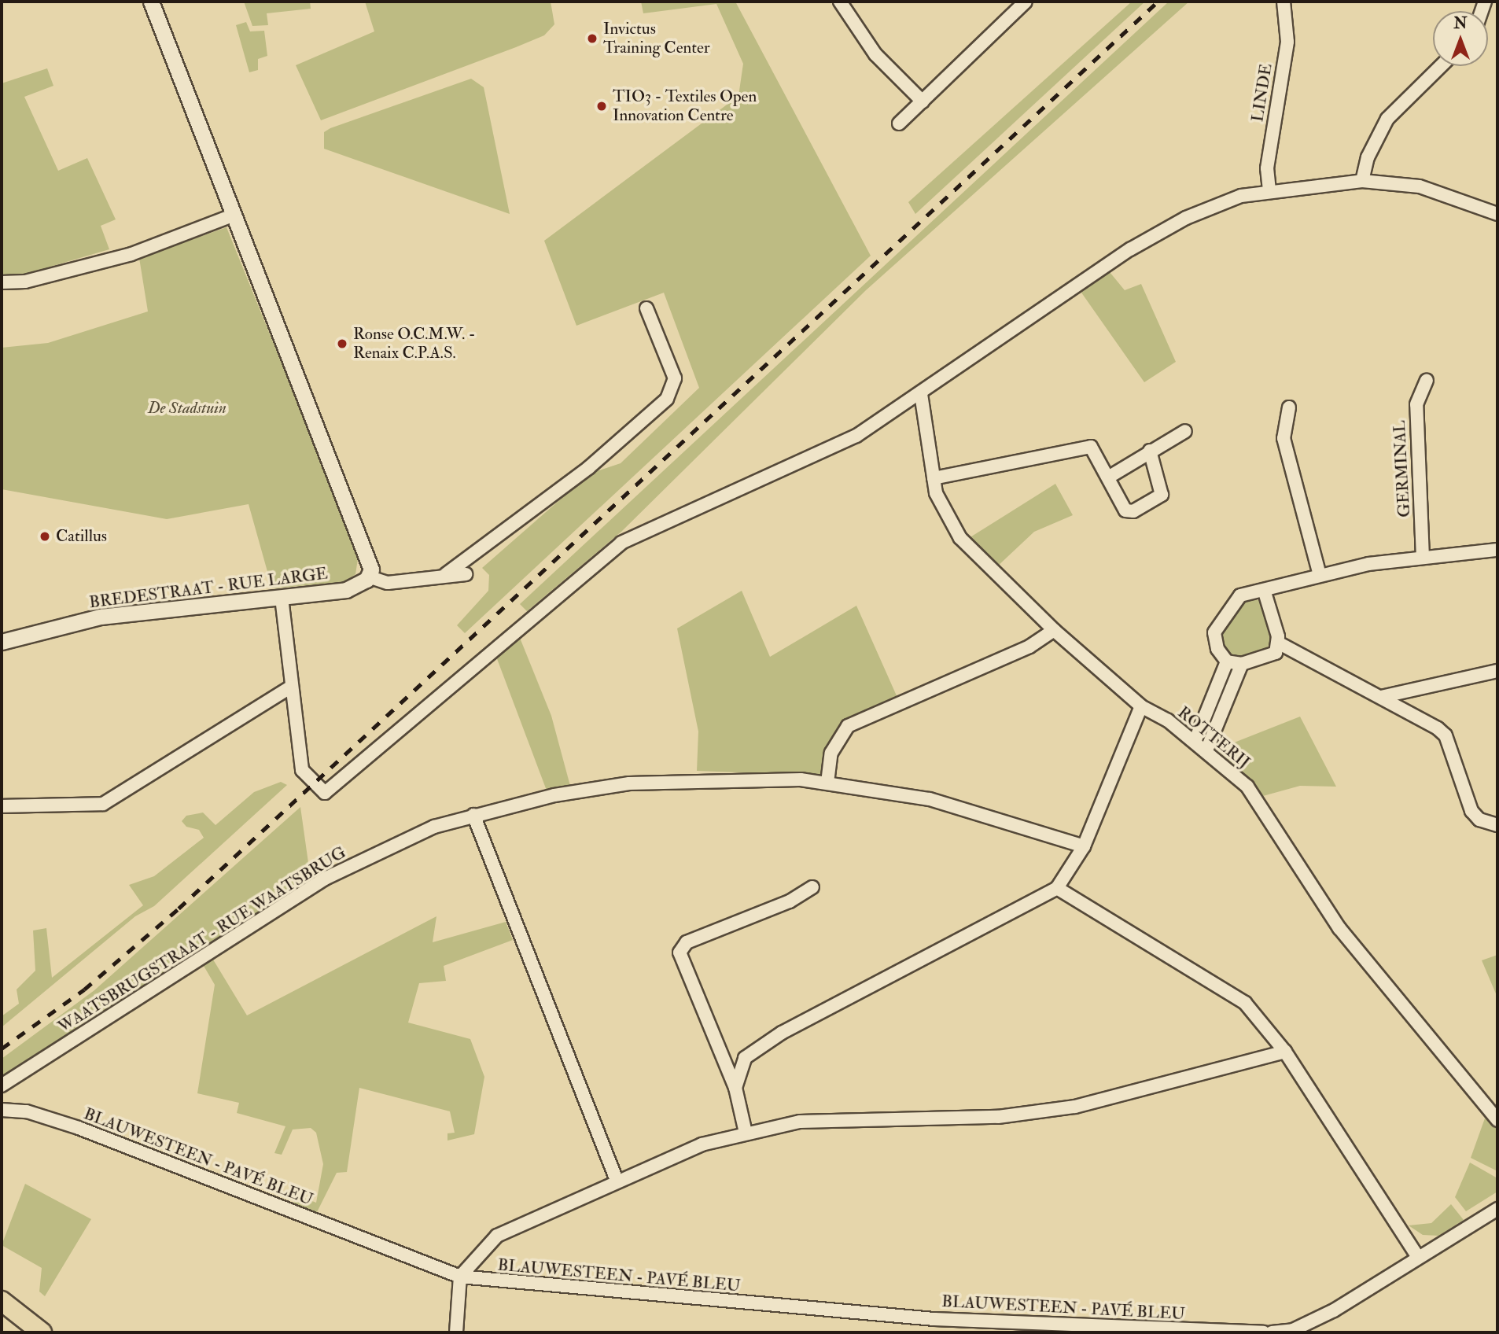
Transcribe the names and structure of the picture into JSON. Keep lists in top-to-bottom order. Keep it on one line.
{"streets":{"street":["LINDE","GERMINAL","BREDESTRAAT - RUE LARGE","ROTTERIJ","WAATSBRUGSTRAAT - RUE WAATSBRUG","BLAUWESTEEN - PAVÉ BLEU"]},"parks":["De Stadstuin"],"places":["Invictus Training Center","TIO3 - Textiles Open Innovation Centre","Ronse O.C.M.W. - Renaix C.P.A.S.","Catillus"],"north":"top"}
